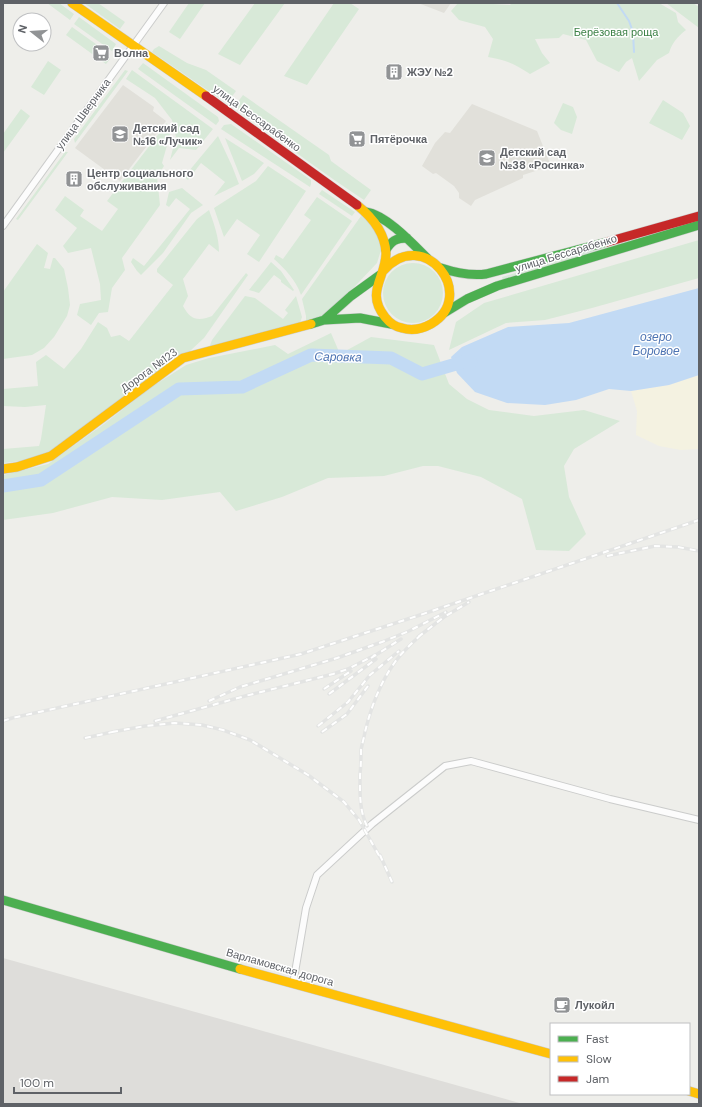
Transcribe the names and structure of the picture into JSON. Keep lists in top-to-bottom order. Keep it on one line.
{"streets":{"main road":["улица Бессарабенко","Дорога №123","Варламовская дорога"],"street":["улица Шверника"]},"crossings":[["улица Шверника","улица Бессарабенко"],["улица Бессарабенко","Дорога №123"]],"water":["озеро Боровое","Саровка"],"parks":["Берёзовая роща"],"places":{"supermarket":["Волна","Пятёрочка"],"building":["ЖЭУ №2","Центр социального обслуживания"],"school or university":["Детский сад №16 «Лучик»","Детский сад №38 «Росинка»"],"cafe":["Лукойл"]},"legend":["Fast","Slow","Jam"],"scale_bar":"100 m","north":"left"}
